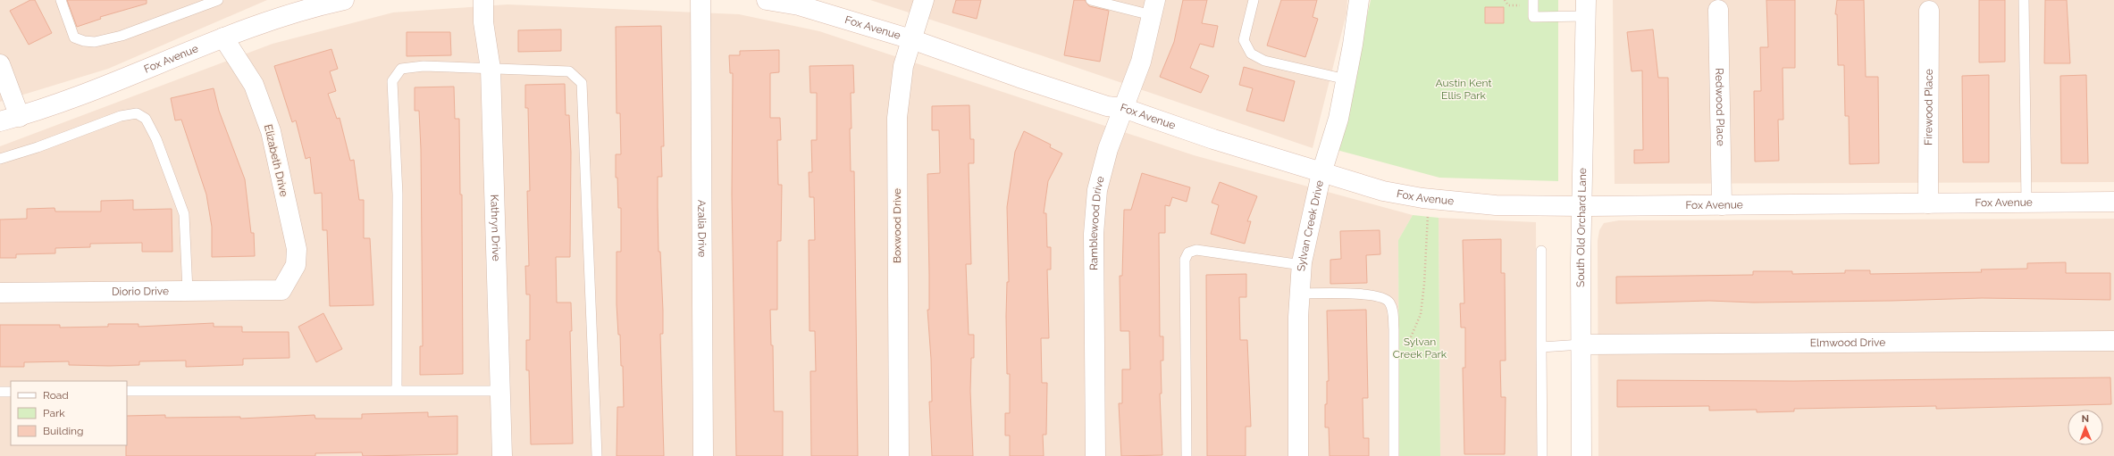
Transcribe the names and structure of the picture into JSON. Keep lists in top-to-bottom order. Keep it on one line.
{"streets":{"street":["Fox Avenue","Redwood Place","Firewood Place","Elizabeth Drive","Ramblewood Drive","Boxwood Drive","Sylvan Creek Drive","Kathryn Drive","South Old Orchard Lane","Azalia Drive","Diorio Drive","Elmwood Drive"]},"crossings":[["Fox Avenue","Redwood Place"],["Fox Avenue","Firewood Place"],["Fox Avenue","Elizabeth Drive"],["Fox Avenue","Ramblewood Drive"],["Fox Avenue","Boxwood Drive"],["Fox Avenue","Sylvan Creek Drive"],["Fox Avenue","South Old Orchard Lane"],["Elizabeth Drive","Diorio Drive"],["South Old Orchard Lane","Elmwood Drive"]],"parks":["Austin Kent Ellis Park","Sylvan Creek Park"],"legend":["Road","Park","Building"],"north":"top"}
